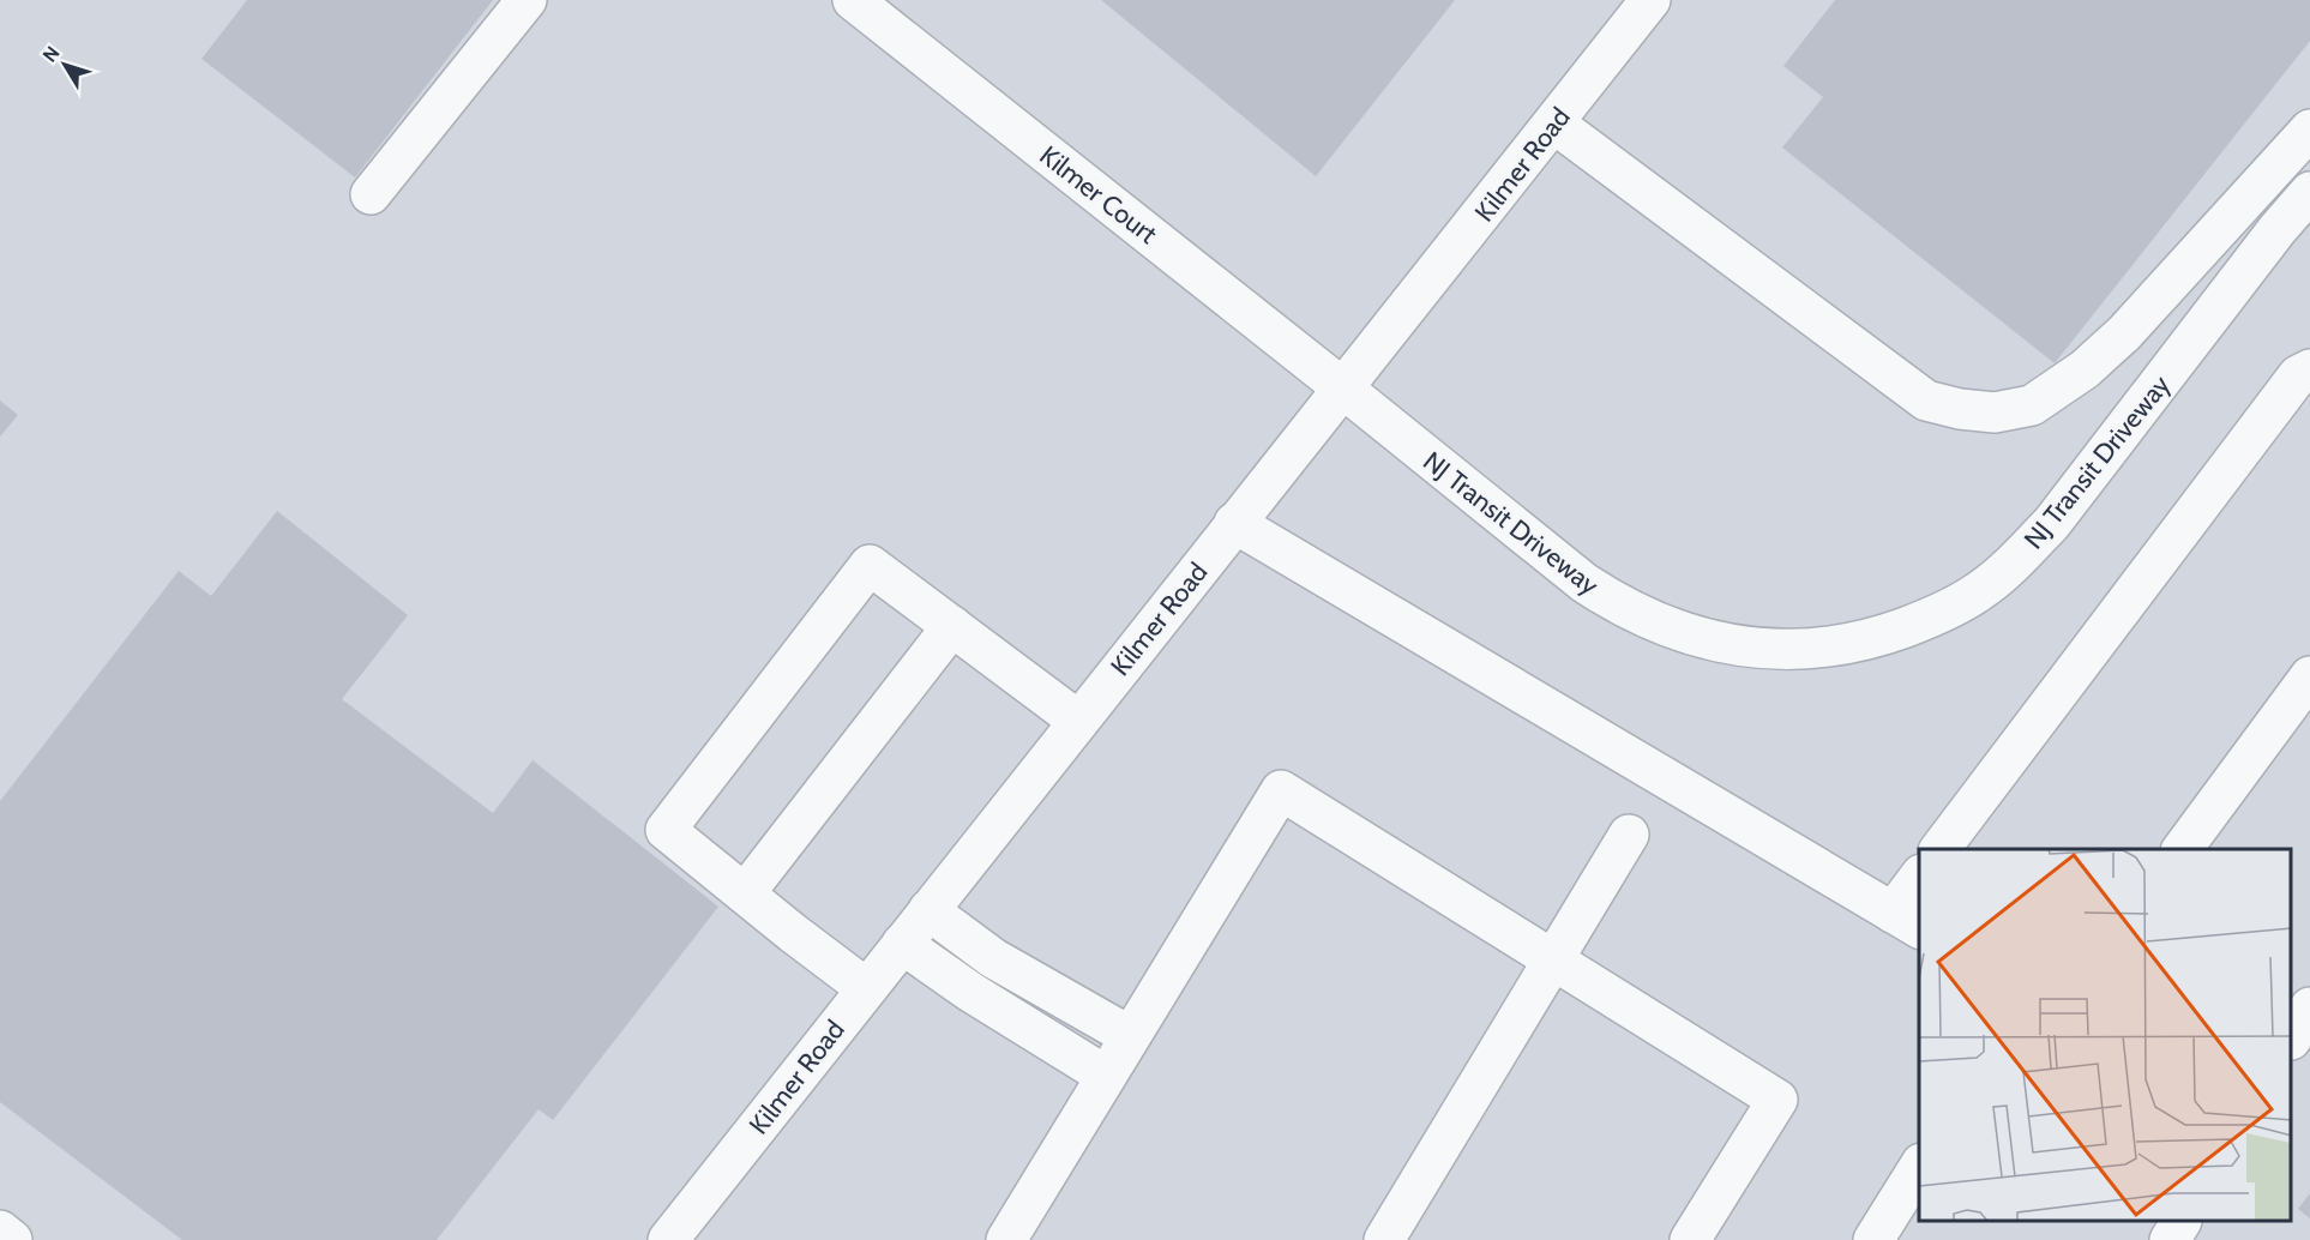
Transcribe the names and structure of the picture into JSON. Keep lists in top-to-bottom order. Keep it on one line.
{"streets":{"street":["Kilmer Road","Kilmer Court","NJ Transit Driveway"]},"crossings":[["Kilmer Road","Kilmer Court"],["Kilmer Road","NJ Transit Driveway"],["Kilmer Court","NJ Transit Driveway"]],"north":"top left"}
